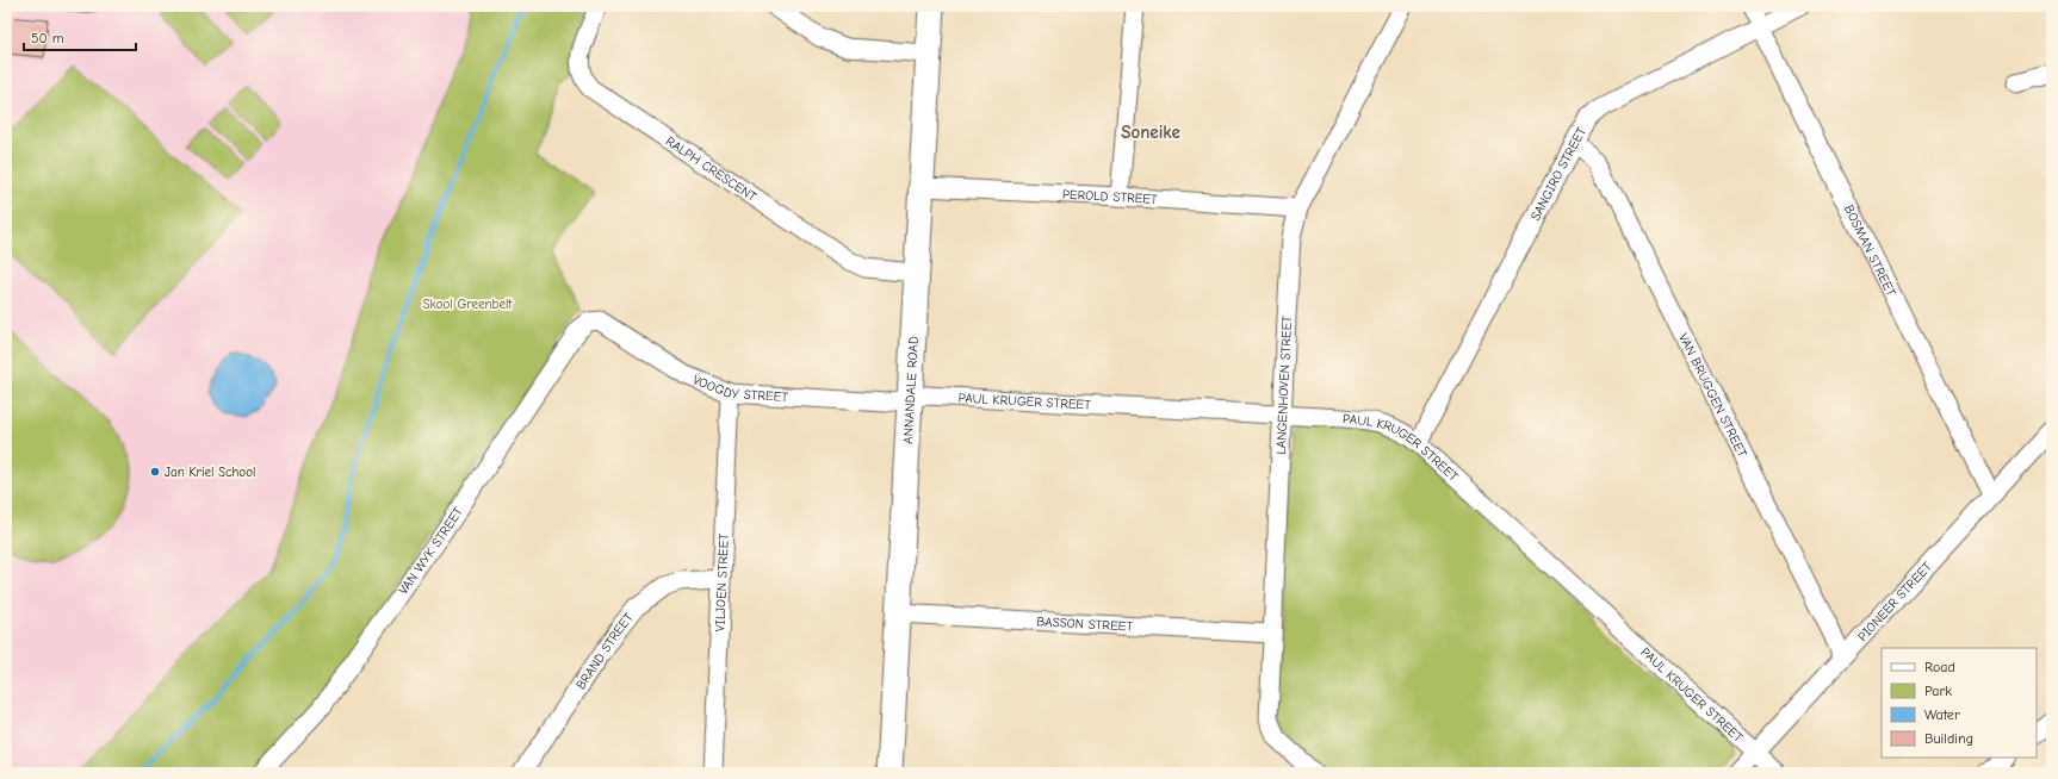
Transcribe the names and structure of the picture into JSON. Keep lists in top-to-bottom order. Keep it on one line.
{"streets":{"street":["RALPH CRESCENT","SANGIRO STREET","PEROLD STREET","BOSMAN STREET","VOOGDY STREET","LANGENHOVEN STREET","ANNANDALE ROAD","VAN BRUGGEN STREET","PAUL KRUGER STREET","VAN WYK STREET","VILJOEN STREET","PIONEER STREET","BASSON STREET","BRAND STREET"]},"crossings":[["RALPH CRESCENT","ANNANDALE ROAD"],["SANGIRO STREET","BOSMAN STREET"],["SANGIRO STREET","VAN BRUGGEN STREET"],["SANGIRO STREET","PAUL KRUGER STREET"],["PEROLD STREET","LANGENHOVEN STREET"],["PEROLD STREET","ANNANDALE ROAD"],["BOSMAN STREET","PIONEER STREET"],["VOOGDY STREET","ANNANDALE ROAD"],["VOOGDY STREET","PAUL KRUGER STREET"],["VOOGDY STREET","VAN WYK STREET"],["VOOGDY STREET","VILJOEN STREET"],["LANGENHOVEN STREET","PAUL KRUGER STREET"],["LANGENHOVEN STREET","BASSON STREET"],["ANNANDALE ROAD","PAUL KRUGER STREET"],["ANNANDALE ROAD","BASSON STREET"],["VAN BRUGGEN STREET","PIONEER STREET"],["PAUL KRUGER STREET","PIONEER STREET"],["VILJOEN STREET","BRAND STREET"]],"districts":["Soneike"],"parks":["Skool Greenbelt"],"places":["Jan Kriel School"],"legend":["Road","Park","Water","Building"],"scale_bar":"50 m"}
